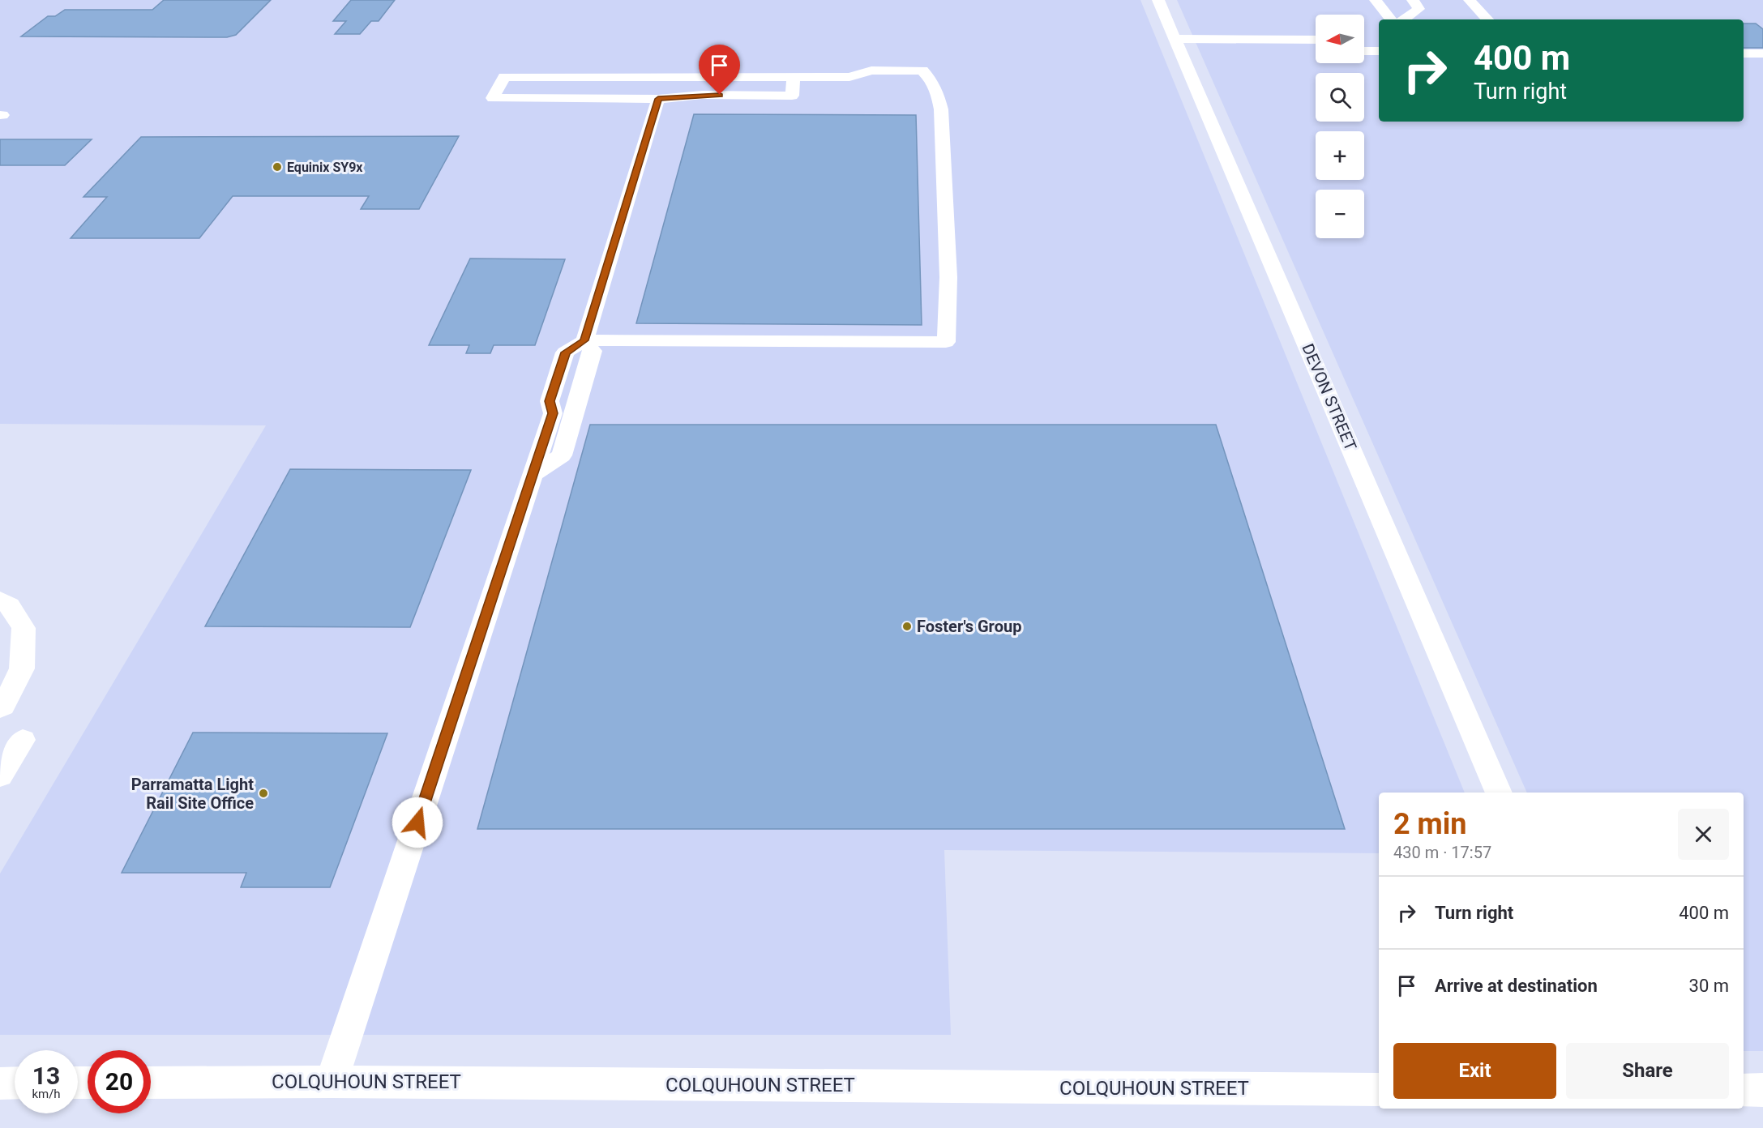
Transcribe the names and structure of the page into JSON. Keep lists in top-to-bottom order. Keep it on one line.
{"streets":{"street":["DEVON STREET","COLQUHOUN STREET"]},"places":["Equinix SY9x","Foster's Group","Parramatta Light Rail Site Office"],"north":"left","page":{"map_buttons":["+","−"],"turn":["400 m","Turn right"],"heading":["2 min","430 m · 17:57"],"list":[{"name":"Turn right","value":"400 m"},{"name":"Arrive at destination","value":"30 m"}],"buttons":["Exit","Share"],"speed":"13 km/h","limit":"20"}}
